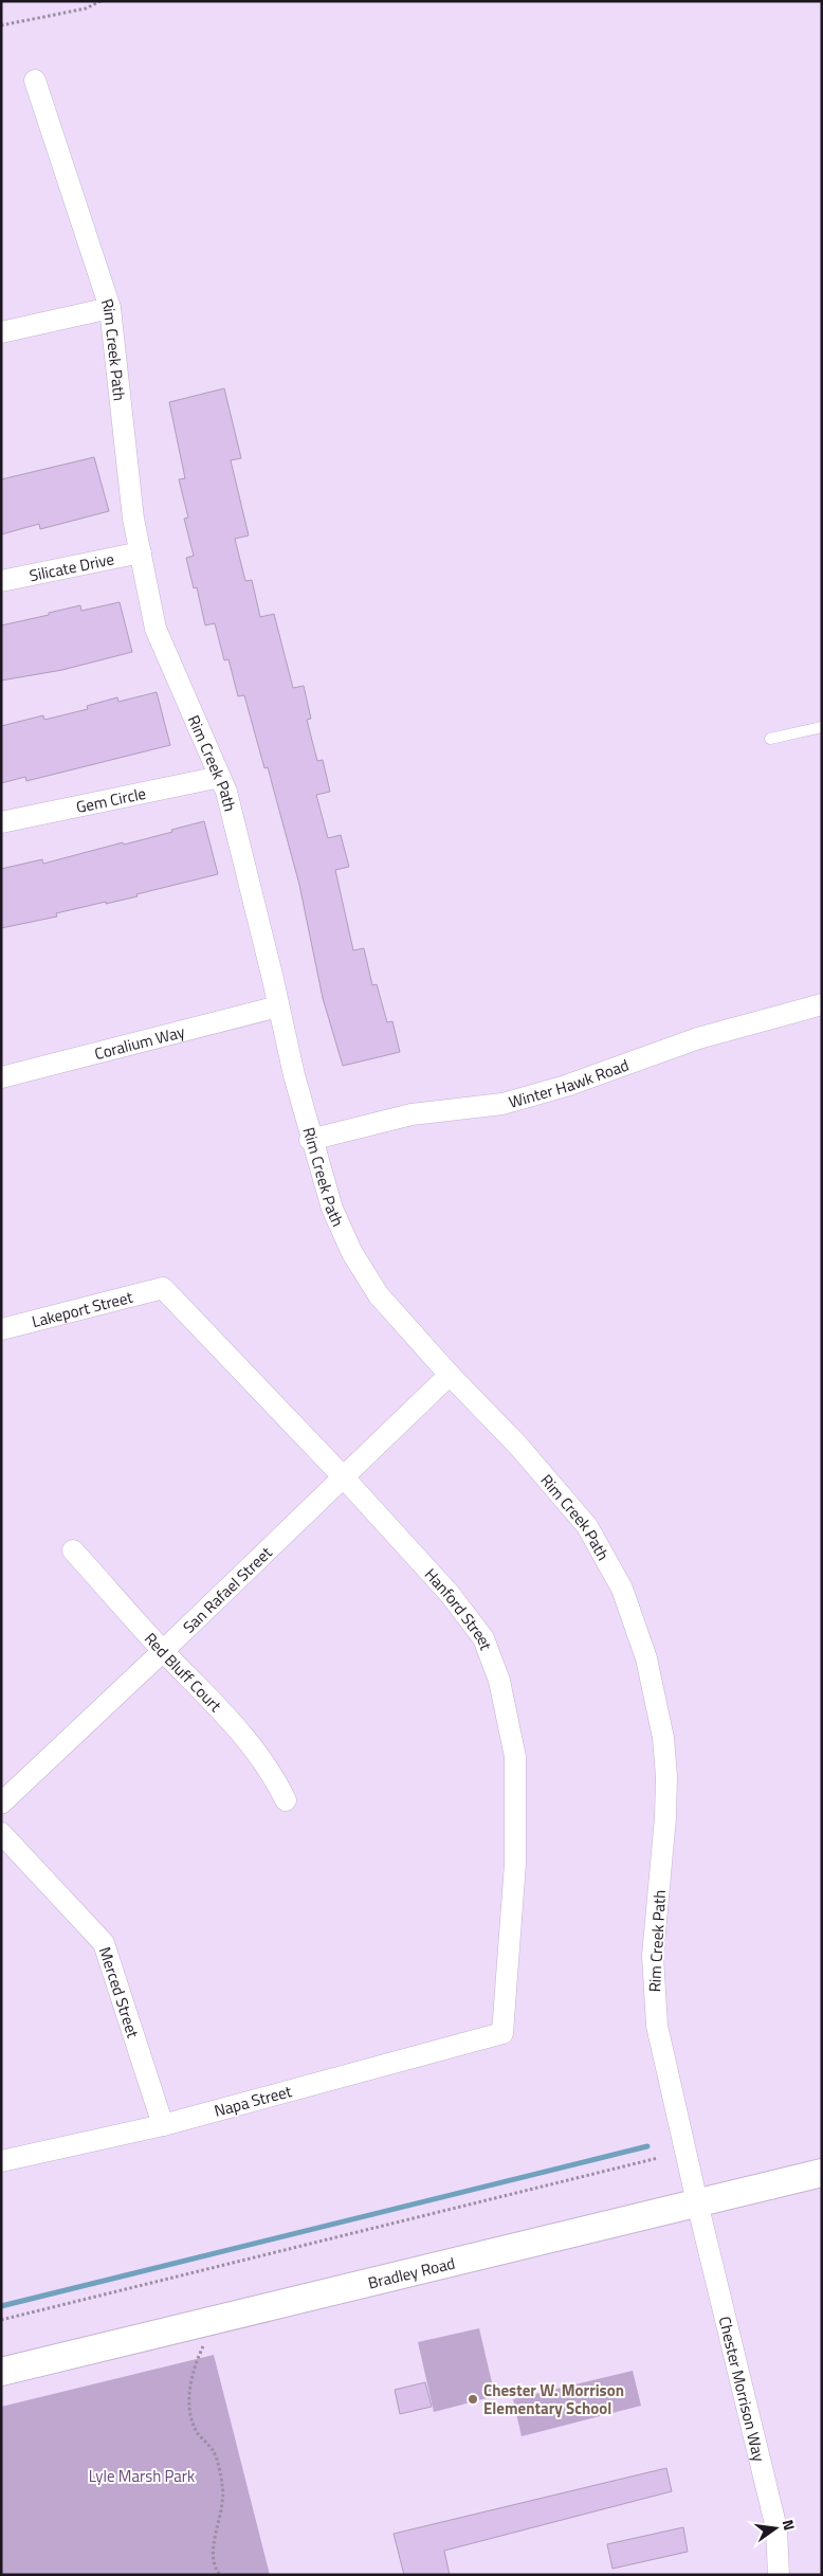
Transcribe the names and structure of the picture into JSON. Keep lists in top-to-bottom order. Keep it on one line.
{"streets":{"street":["Rim Creek Path","Silicate Drive","Gem Circle","Coralium Way","Winter Hawk Road","Lakeport Street","San Rafael Street","Hanford Street","Red Bluff Court","Merced Street","Napa Street","Bradley Road","Chester Morrison Way"]},"crossings":[["Rim Creek Path","Silicate Drive"],["Rim Creek Path","Gem Circle"],["Rim Creek Path","Coralium Way"],["Rim Creek Path","Winter Hawk Road"],["Rim Creek Path","San Rafael Street"],["Rim Creek Path","Bradley Road"],["Rim Creek Path","Chester Morrison Way"],["Lakeport Street","Hanford Street"],["San Rafael Street","Hanford Street"],["San Rafael Street","Red Bluff Court"],["Hanford Street","Napa Street"],["Merced Street","Napa Street"],["Bradley Road","Chester Morrison Way"]],"parks":["Lyle Marsh Park"],"places":["Chester W. Morrison Elementary School"],"north":"right"}
